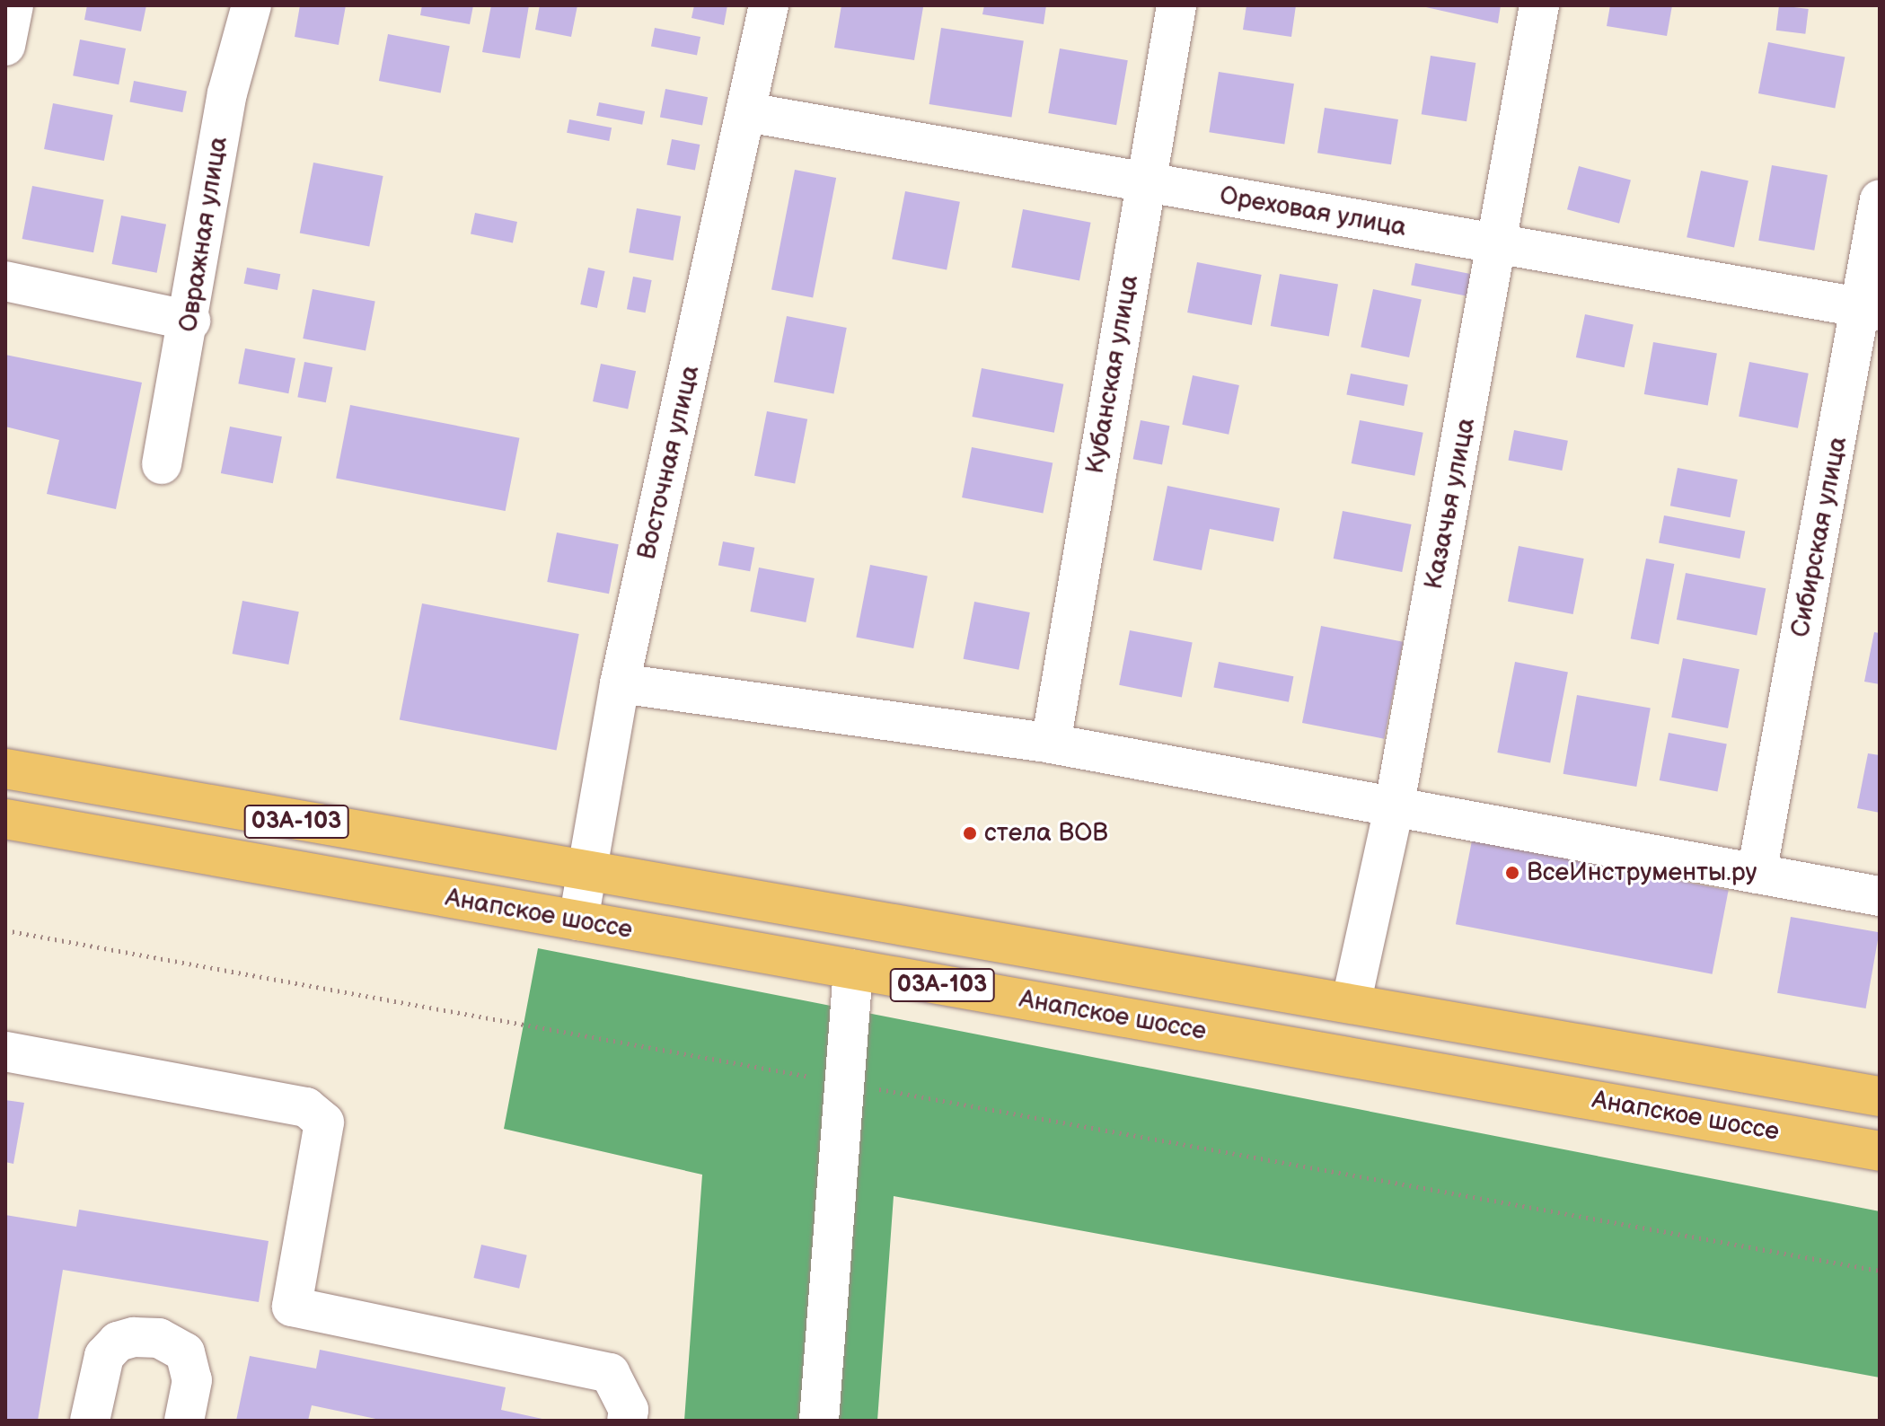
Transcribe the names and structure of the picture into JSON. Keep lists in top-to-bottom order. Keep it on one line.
{"streets":{"main road":["03А-103","Анапское шоссе"],"street":["Ореховая улица","Овражная улица","Кубанская улица","Восточная улица","Казачья улица","Сибирская улица"]},"crossings":[["Ореховая улица","Кубанская улица"],["Ореховая улица","Восточная улица"],["Ореховая улица","Казачья улица"],["Ореховая улица","Сибирская улица"],["Восточная улица","Анапское шоссе"],["Казачья улица","Анапское шоссе"]],"places":["стела ВОВ","ВсеИнструменты.ру"]}
